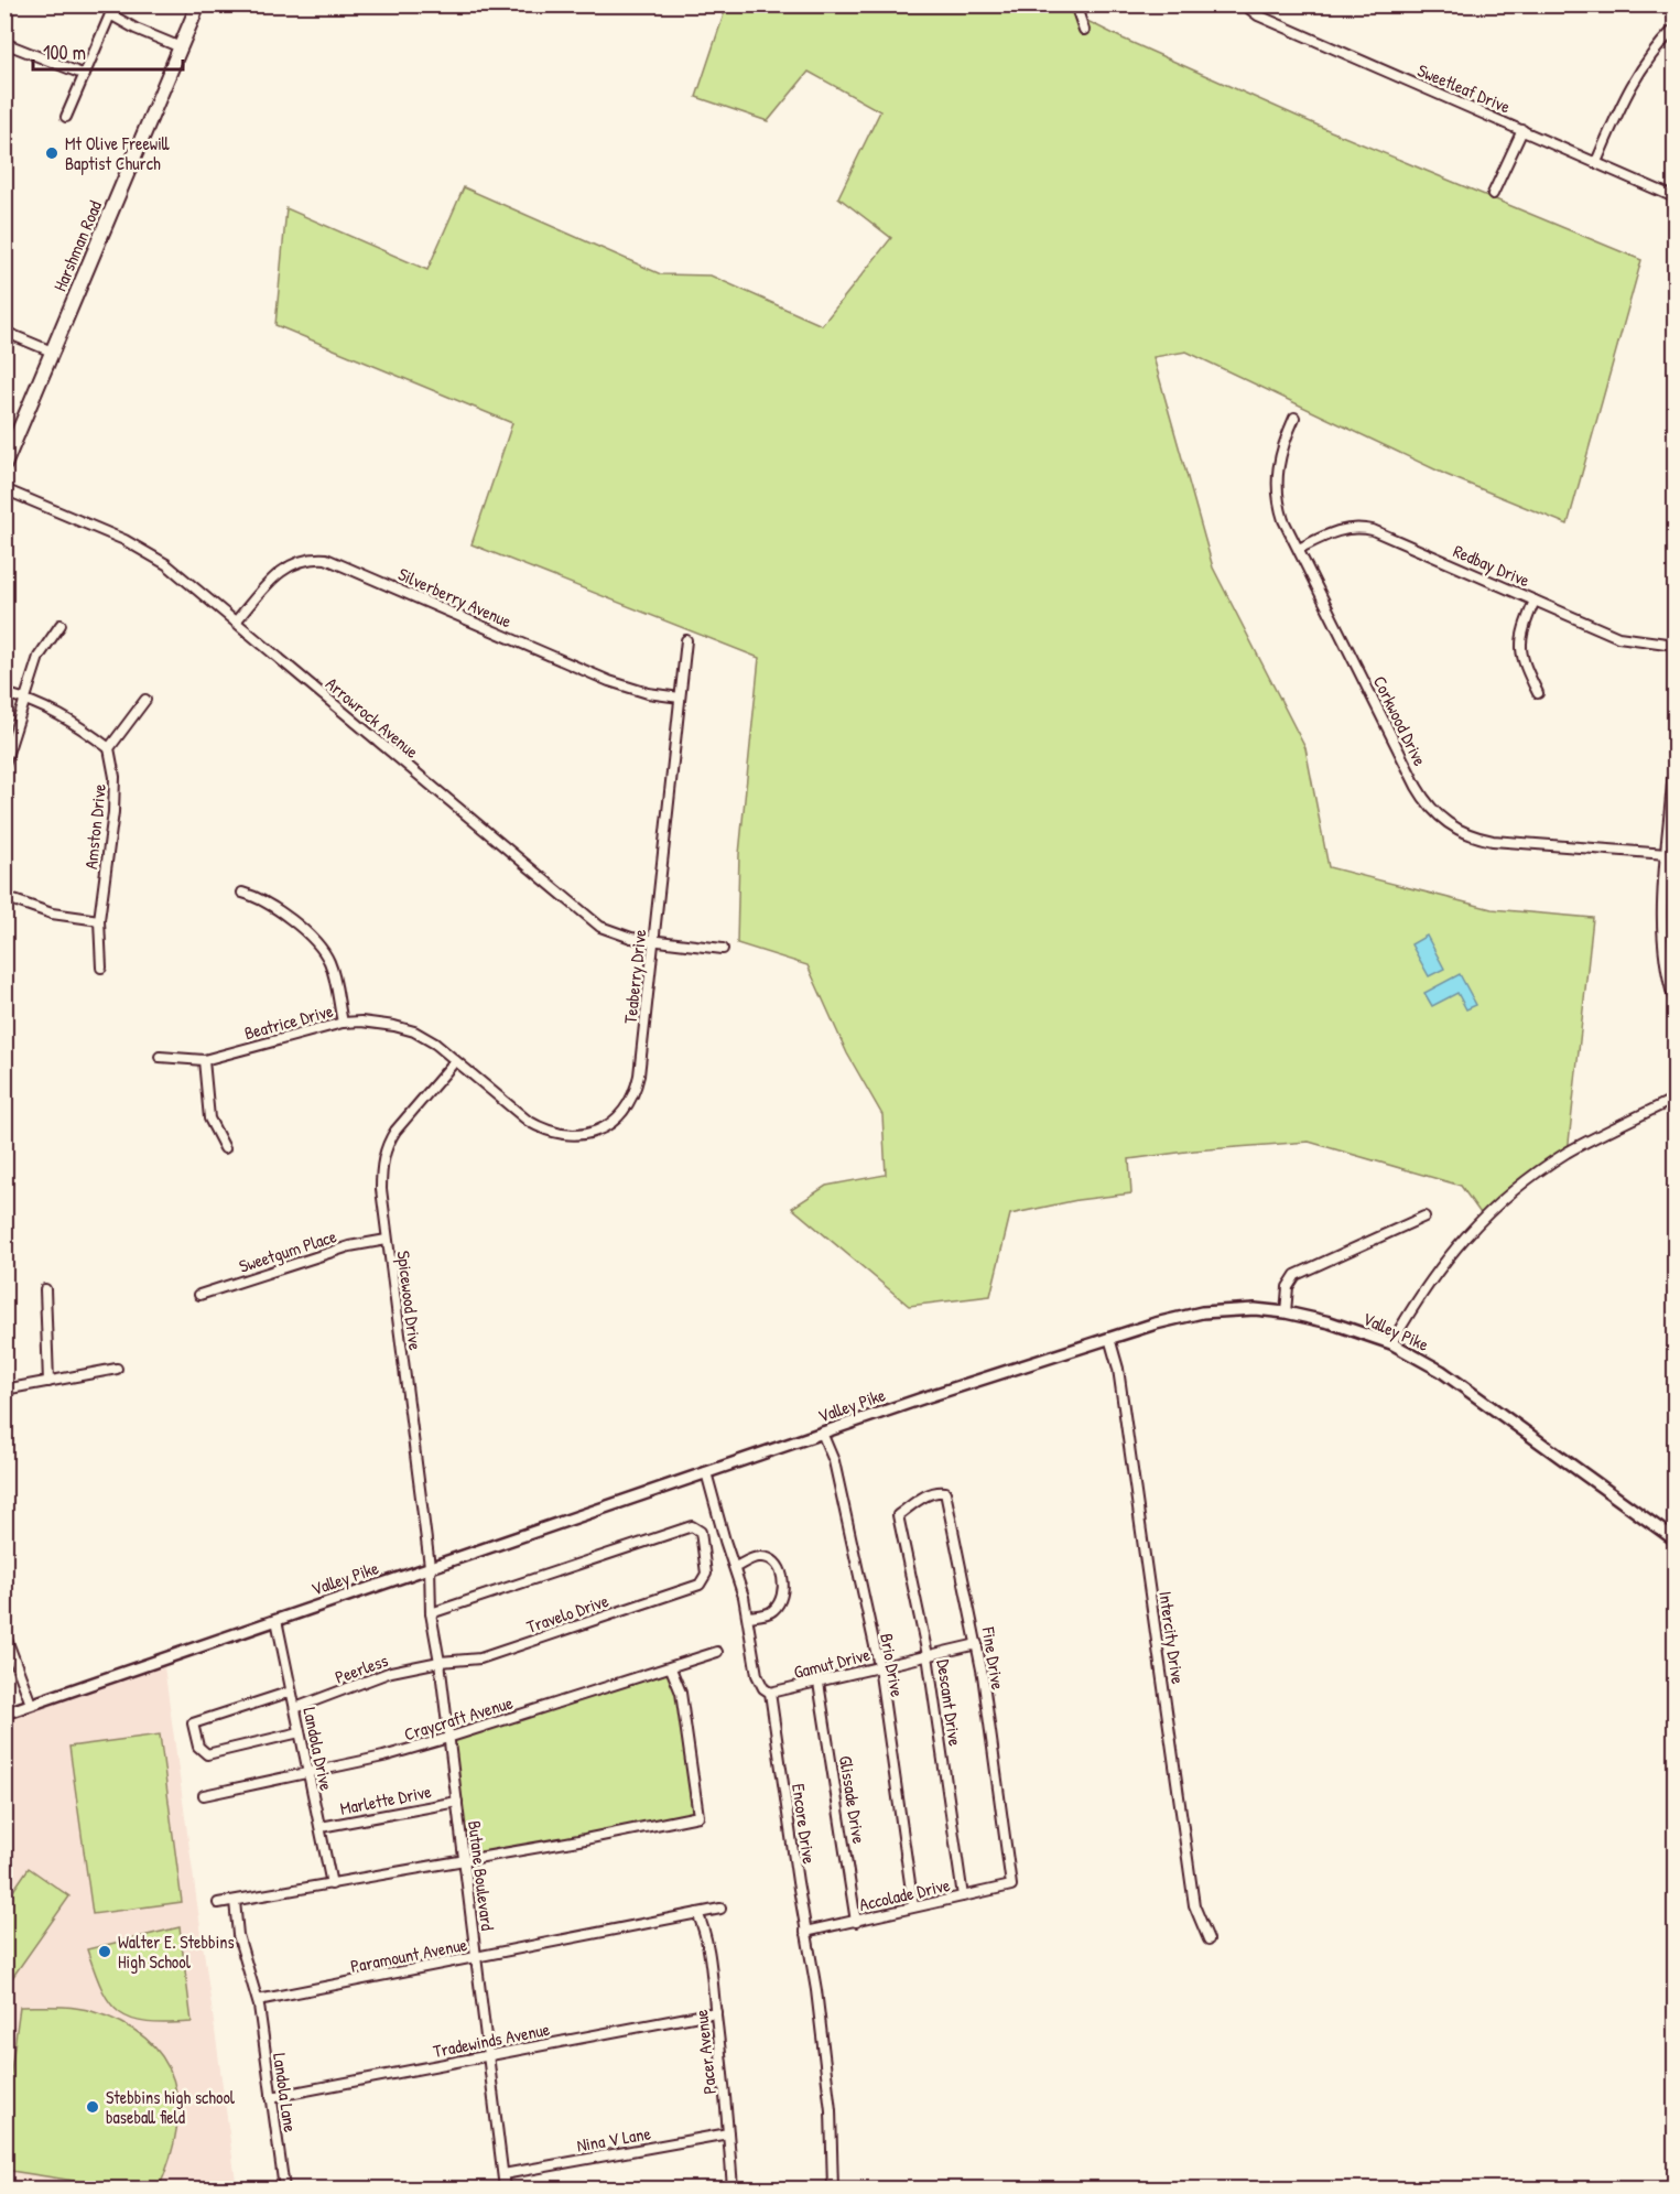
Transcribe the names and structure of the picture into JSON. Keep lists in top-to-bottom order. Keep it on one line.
{"streets":{"main road":["Harshman Road"],"street":["Sweetleaf Drive","Redbay Drive","Silverberry Avenue","Arrowrock Avenue","Corkwood Drive","Amston Drive","Teaberry Drive","Beatrice Drive","Sweetgum Place","Spicewood Drive","Valley Pike","Travelo Drive","Intercity Drive","Fine Drive","Gamut Drive","Brio Drive","Peerless","Descant Drive","Craycraft Avenue","Landola Drive","Marlette Drive","Glissade Drive","Encore Drive","Butane Boulevard","Accolade Drive","Paramount Avenue","Tradewinds Avenue","Pacer Avenue","Landola Lane","Nina V Lane"]},"crossings":[["Redbay Drive","Corkwood Drive"],["Silverberry Avenue","Arrowrock Avenue"],["Silverberry Avenue","Teaberry Drive"],["Arrowrock Avenue","Teaberry Drive"],["Teaberry Drive","Beatrice Drive"],["Teaberry Drive","Spicewood Drive"],["Beatrice Drive","Spicewood Drive"],["Sweetgum Place","Spicewood Drive"],["Spicewood Drive","Valley Pike"],["Spicewood Drive","Butane Boulevard"],["Valley Pike","Intercity Drive"],["Valley Pike","Brio Drive"],["Valley Pike","Landola Drive"],["Valley Pike","Encore Drive"],["Valley Pike","Butane Boulevard"],["Travelo Drive","Peerless"],["Travelo Drive","Butane Boulevard"],["Fine Drive","Gamut Drive"],["Fine Drive","Descant Drive"],["Fine Drive","Accolade Drive"],["Gamut Drive","Brio Drive"],["Gamut Drive","Descant Drive"],["Gamut Drive","Glissade Drive"],["Gamut Drive","Encore Drive"],["Brio Drive","Accolade Drive"],["Peerless","Landola Drive"],["Peerless","Butane Boulevard"],["Descant Drive","Accolade Drive"],["Craycraft Avenue","Landola Drive"],["Craycraft Avenue","Butane Boulevard"],["Landola Drive","Marlette Drive"],["Marlette Drive","Butane Boulevard"],["Glissade Drive","Accolade Drive"],["Encore Drive","Accolade Drive"],["Butane Boulevard","Paramount Avenue"],["Butane Boulevard","Tradewinds Avenue"],["Butane Boulevard","Nina V Lane"],["Paramount Avenue","Pacer Avenue"],["Paramount Avenue","Landola Lane"],["Tradewinds Avenue","Pacer Avenue"],["Tradewinds Avenue","Landola Lane"],["Pacer Avenue","Nina V Lane"]],"places":["Mt Olive Freewill Baptist Church","Walter E. Stebbins High School","Stebbins high school baseball field"],"scale_bar":"100 m"}
